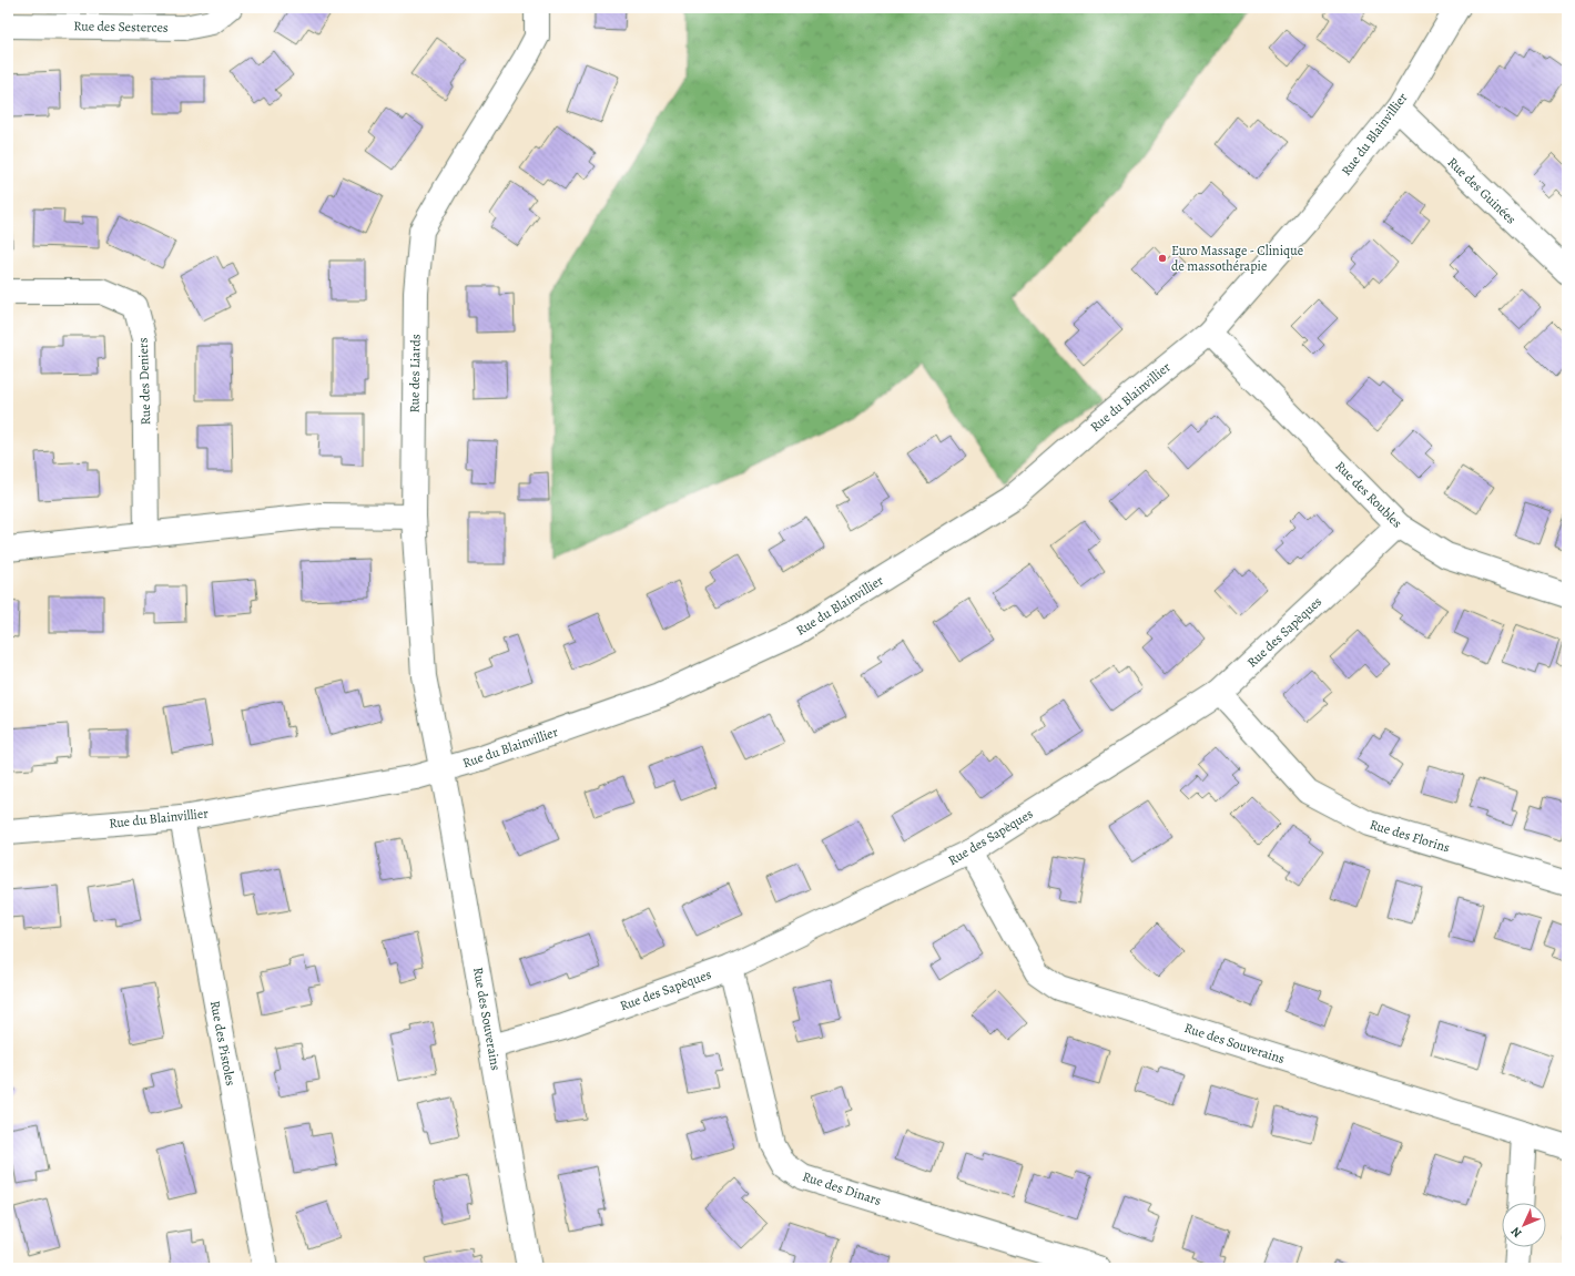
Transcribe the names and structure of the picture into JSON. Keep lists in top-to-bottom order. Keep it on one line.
{"streets":{"street":["Rue des Sesterces","Rue du Blainvillier","Rue des Guinées","Rue des Liards","Rue des Deniers","Rue des Roubles","Rue des Sapèques","Rue des Florins","Rue des Souverains","Rue des Pistoles","Rue des Dinars"]},"crossings":[["Rue du Blainvillier","Rue des Guinées"],["Rue du Blainvillier","Rue des Liards"],["Rue du Blainvillier","Rue des Roubles"],["Rue du Blainvillier","Rue des Souverains"],["Rue du Blainvillier","Rue des Pistoles"],["Rue des Liards","Rue des Souverains"],["Rue des Roubles","Rue des Sapèques"],["Rue des Sapèques","Rue des Florins"],["Rue des Sapèques","Rue des Souverains"],["Rue des Sapèques","Rue des Dinars"]],"places":["Euro Massage - Clinique de massothérapie"],"north":"bottom left"}
